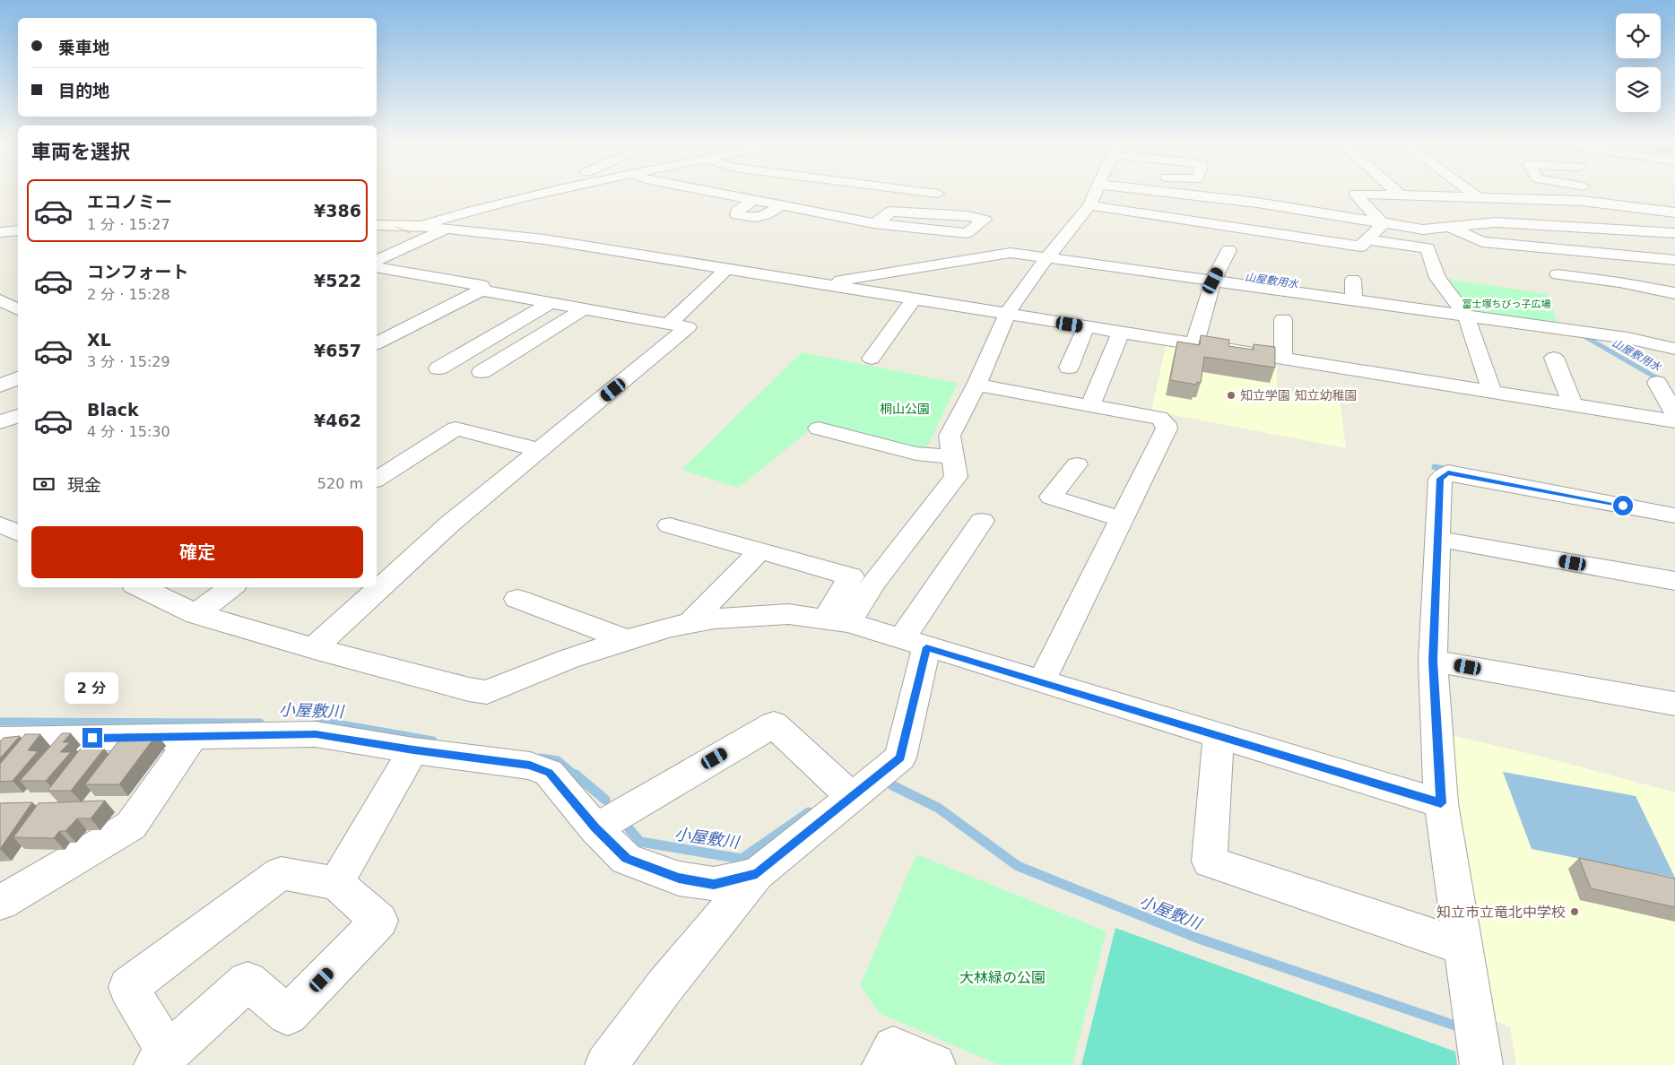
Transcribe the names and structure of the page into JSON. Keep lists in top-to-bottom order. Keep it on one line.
{"water":["山屋敷用水","小屋敷川"],"parks":["富士塚ちびっ子広場","桐山公園","大林緑の公園"],"places":["知立学園 知立幼稚園","知立市立竜北中学校"],"page":{"banner":["乗車地","目的地"],"heading":"車両を選択","list":[{"name":"エコノミー","note":"1 分 · 15:27","value":"¥386"},{"name":"コンフォート","note":"2 分 · 15:28","value":"¥522"},{"name":"XL","note":"3 分 · 15:29","value":"¥657"},{"name":"Black","note":"4 分 · 15:30","value":"¥462"}],"pay":["現金","520 m"],"buttons":"確定","bubble":"2 分"}}
